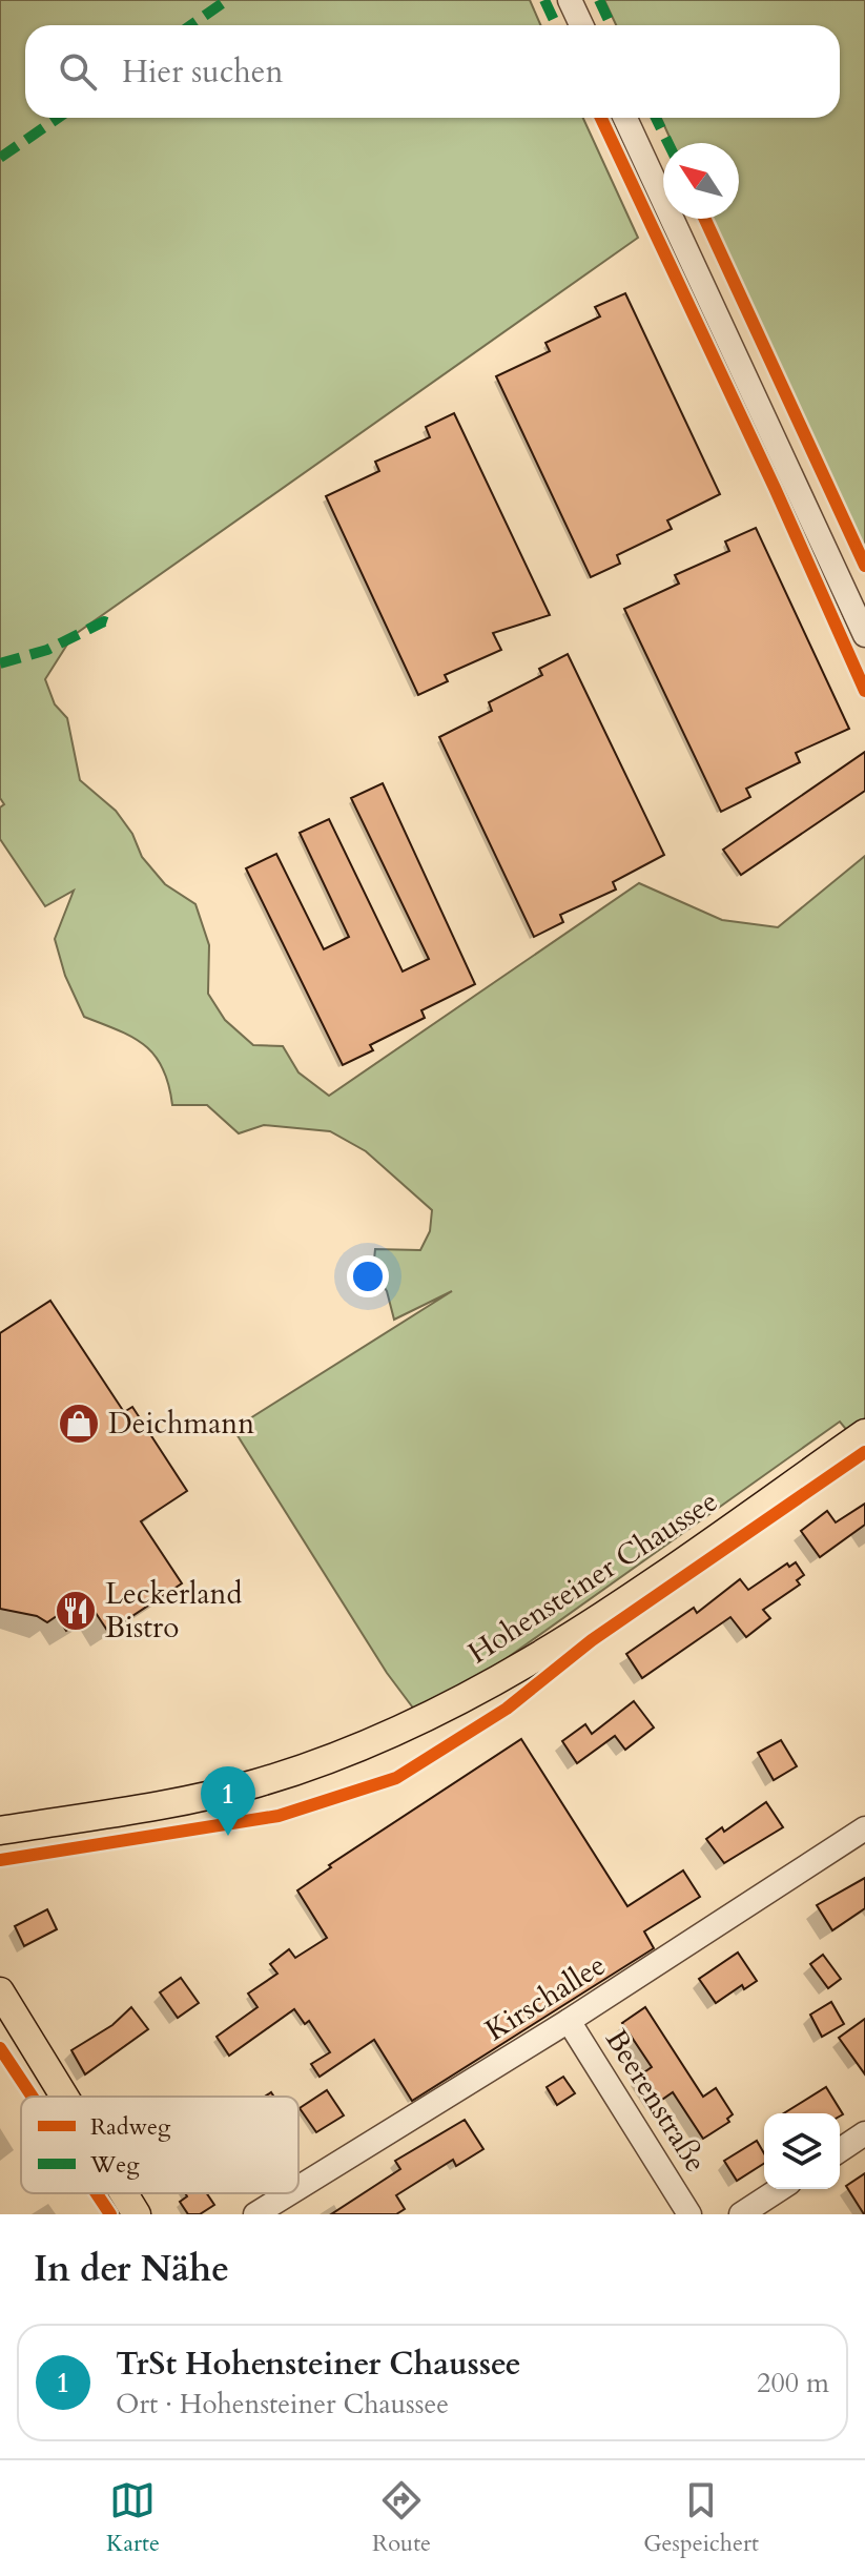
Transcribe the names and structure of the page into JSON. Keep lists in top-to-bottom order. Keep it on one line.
{"streets":{"main road":["Hohensteiner Chaussee"],"street":["Kirschallee","Beerenstraße"]},"crossings":[["Kirschallee","Beerenstraße"]],"places":{"shop":["Deichmann"],"restaurant":["Leckerland Bistro"]},"legend":["Radweg","Weg"],"north":"top left","page":{"search":"Hier suchen","pins":"1","heading":"In der Nähe","list":[{"mark":"1","name":"TrSt Hohensteiner Chaussee","note":"Ort · Hohensteiner Chaussee","value":"200 m"}],"nav":["Karte","Route","Gespeichert"]}}
